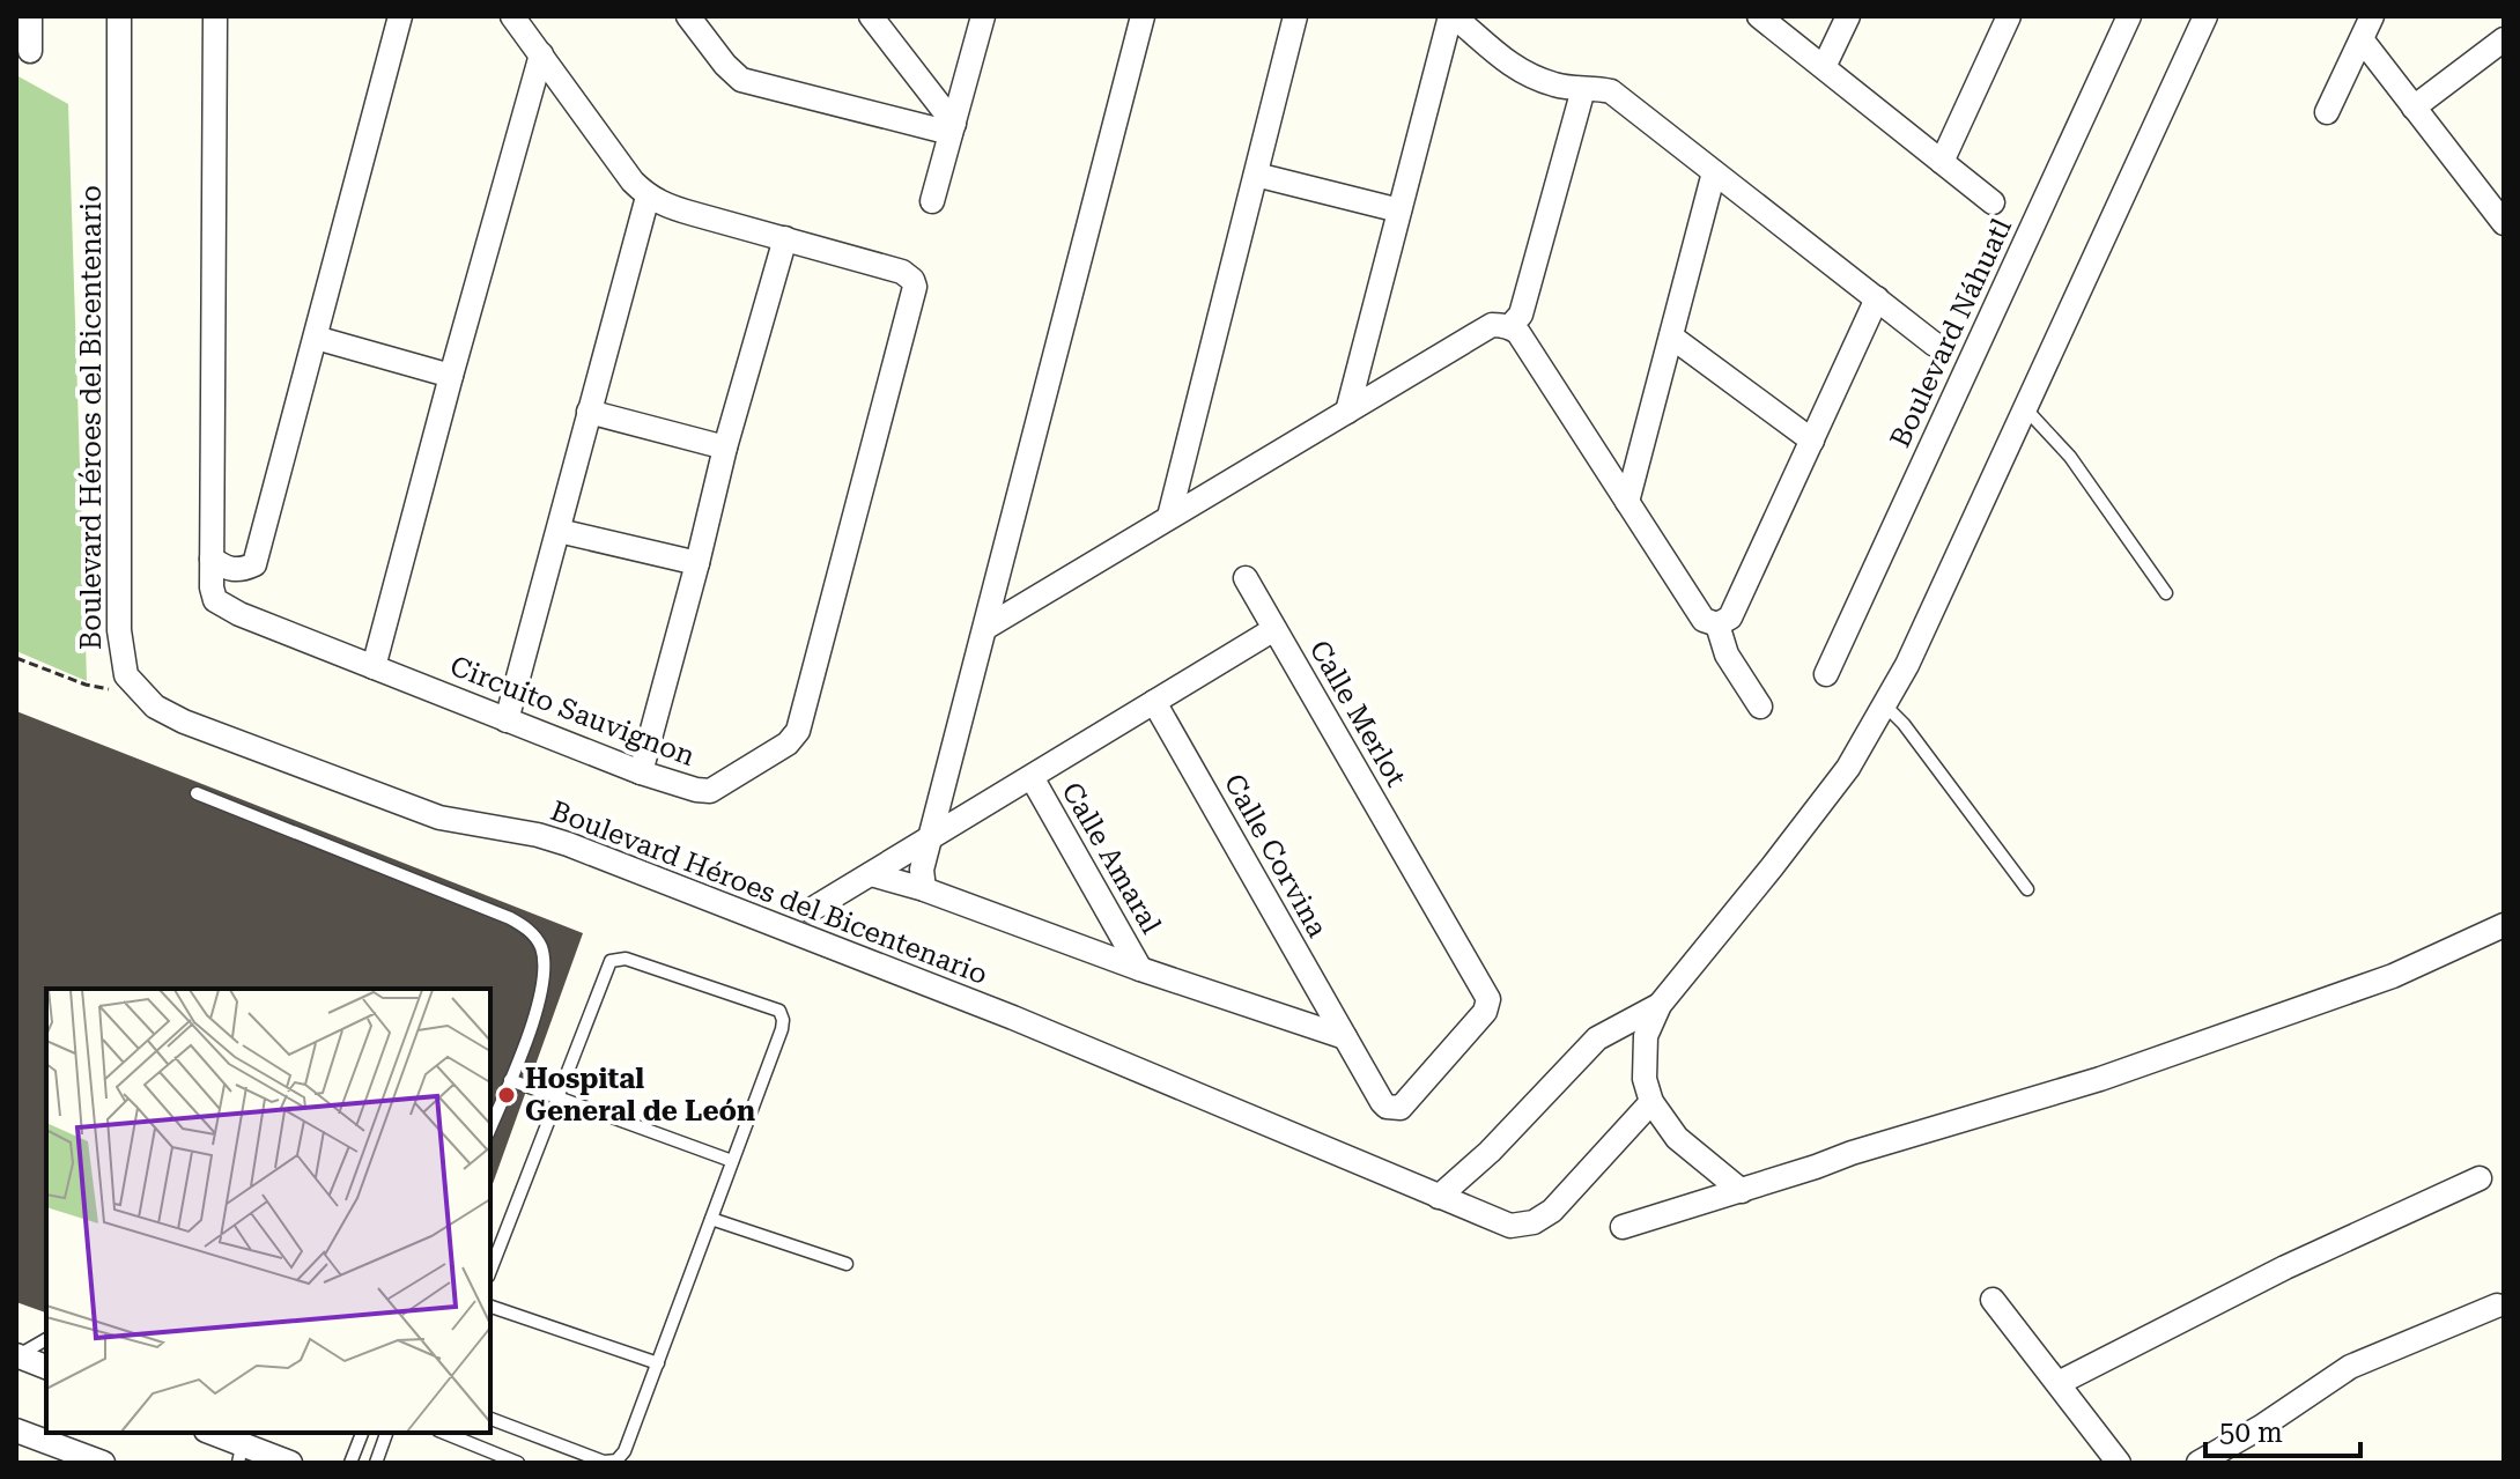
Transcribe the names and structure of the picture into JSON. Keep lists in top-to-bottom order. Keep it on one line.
{"streets":{"street":["Boulevard Náhuatl","Boulevard Héroes del Bicentenario","Circuito Sauvignon","Calle Merlot","Calle Corvina","Calle Amaral"]},"crossings":[["Calle Merlot","Calle Corvina"],["Calle Merlot","Calle Amaral"]],"places":["Hospital General de León"],"scale_bar":"50 m"}
